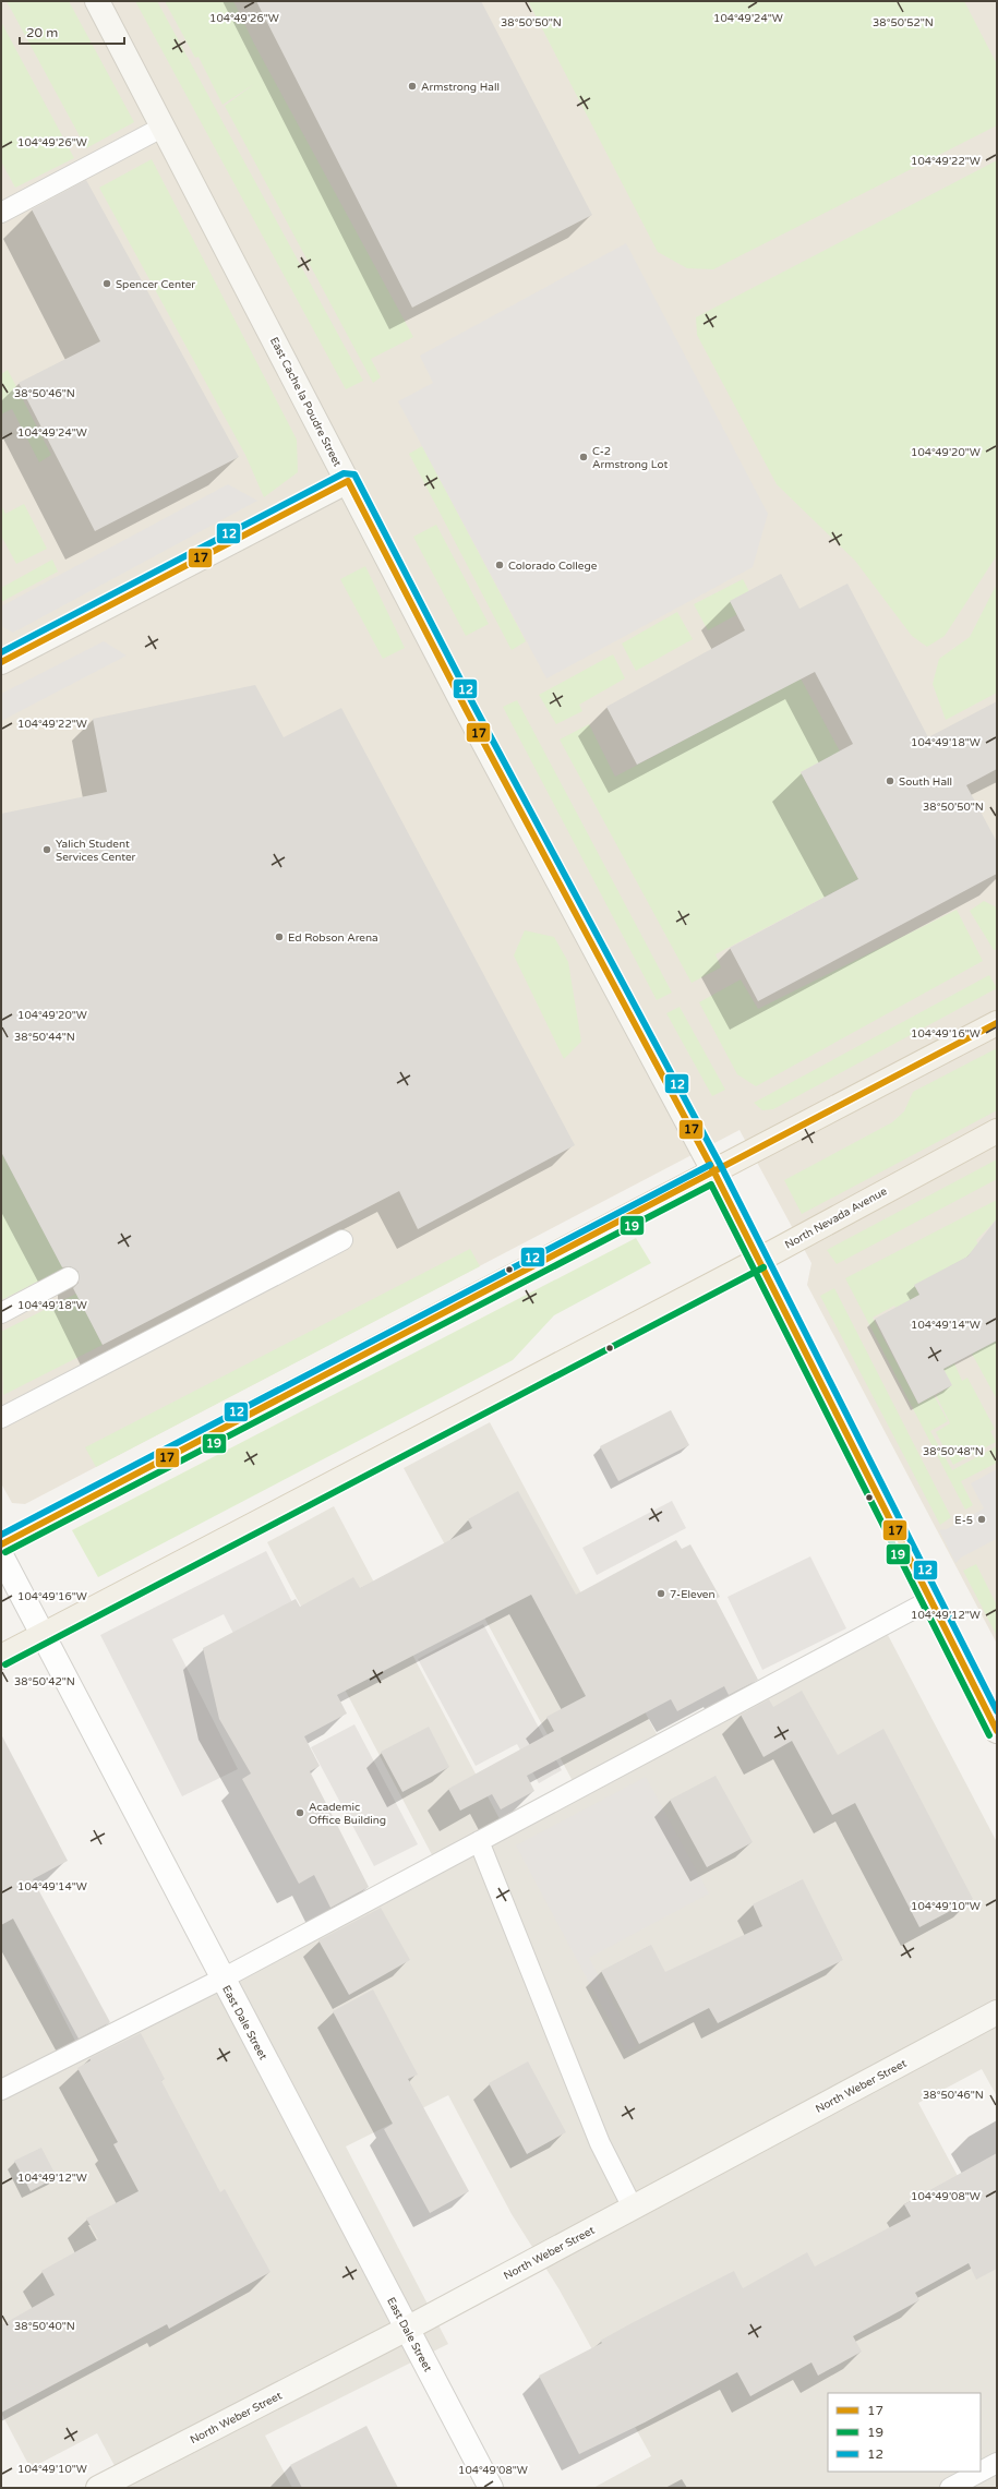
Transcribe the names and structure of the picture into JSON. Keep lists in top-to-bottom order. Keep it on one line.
{"streets":{"main road":["North Nevada Avenue"],"street":["East Cache la Poudre Street","East Dale Street","North Weber Street"]},"crossings":[["East Cache la Poudre Street","North Nevada Avenue"],["North Nevada Avenue","East Dale Street"],["East Dale Street","North Weber Street"]],"places":["Armstrong Hall","Spencer Center","C-2 Armstrong Lot","Colorado College","South Hall","Yalich Student Services Center","Ed Robson Arena","E-5","7-Eleven","Academic Office Building"],"lines":["transit line 12","transit line 17","transit line 19"],"legend":["17","19","12"],"scale_bar":"20 m","coordinates":["104°49'26\"W","104°49'24\"W","38°50'50\"N","38°50'52\"N","104°49'22\"W","38°50'46\"N","104°49'20\"W","104°49'18\"W","104°49'16\"W","38°50'44\"N","104°49'14\"W","38°50'48\"N","104°49'12\"W","38°50'42\"N","104°49'10\"W","104°49'08\"W","38°50'40\"N"]}
